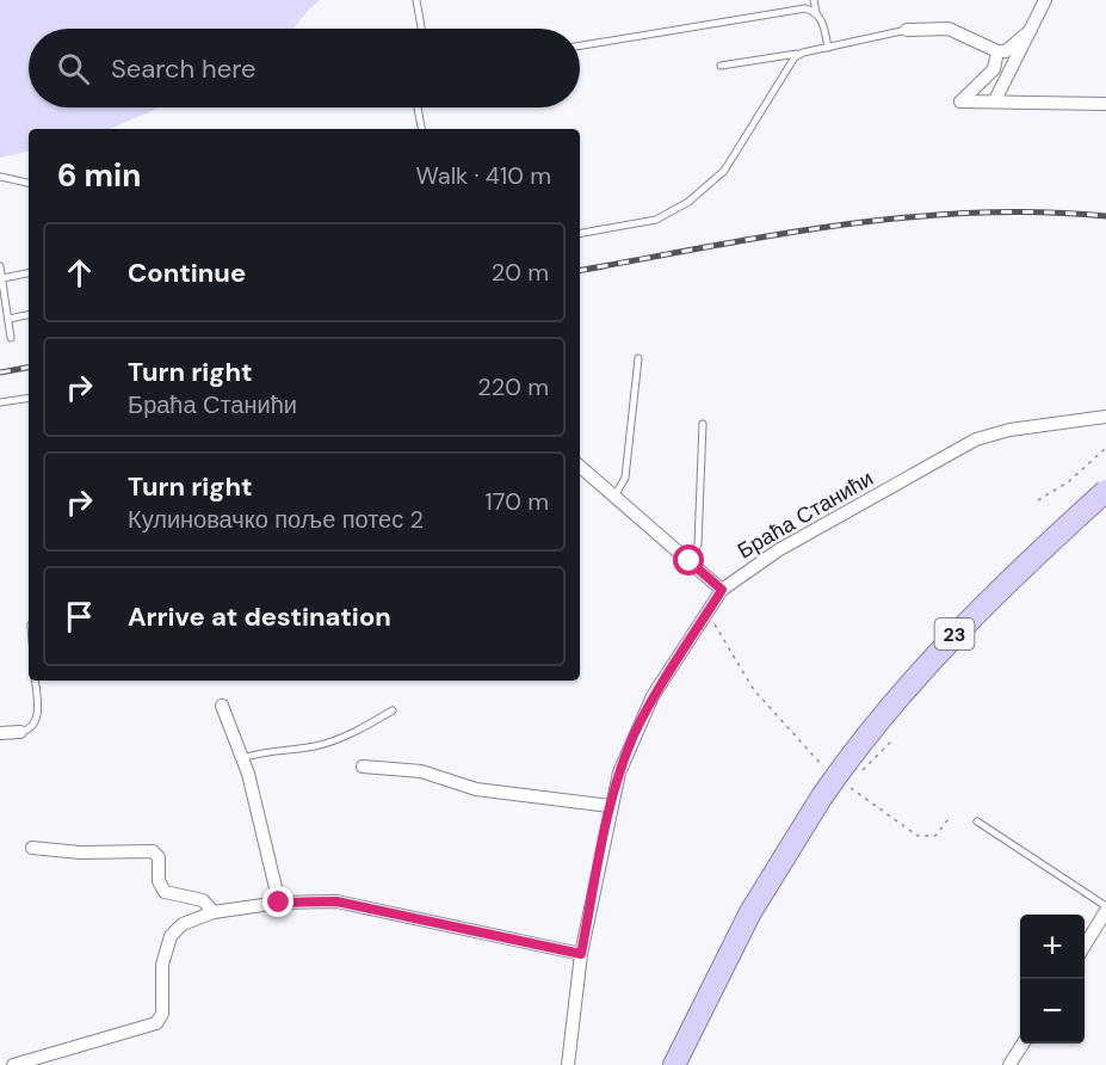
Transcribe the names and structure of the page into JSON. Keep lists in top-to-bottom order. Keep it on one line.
{"streets":{"main road":["23"],"street":["Браћа Станићи"]},"page":{"search":"Search here","heading":["6 min","Walk · 410 m"],"list":[["Continue","20 m"],["Turn right","Браћа Станићи","220 m"],["Turn right","Кулиновачко поље потес 2","170 m"],"Arrive at destination"],"map_buttons":["+","−"]}}
